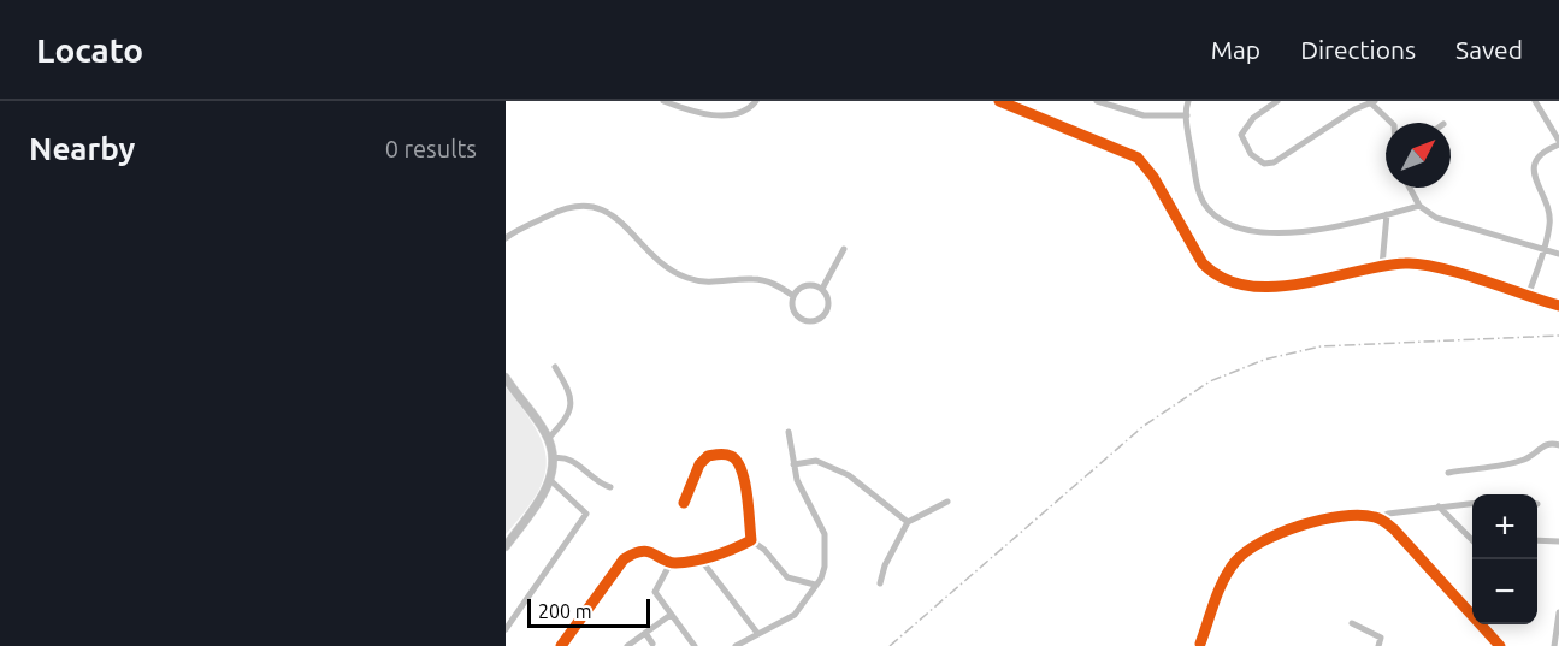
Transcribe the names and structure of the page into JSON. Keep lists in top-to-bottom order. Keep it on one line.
{"scale_bar":"200 m","north":"top right","page":{"header":"Locato","nav":["Map","Directions","Saved"],"heading":["Nearby","0 results"],"map_buttons":["+","−"],"scale":"200 m"}}
